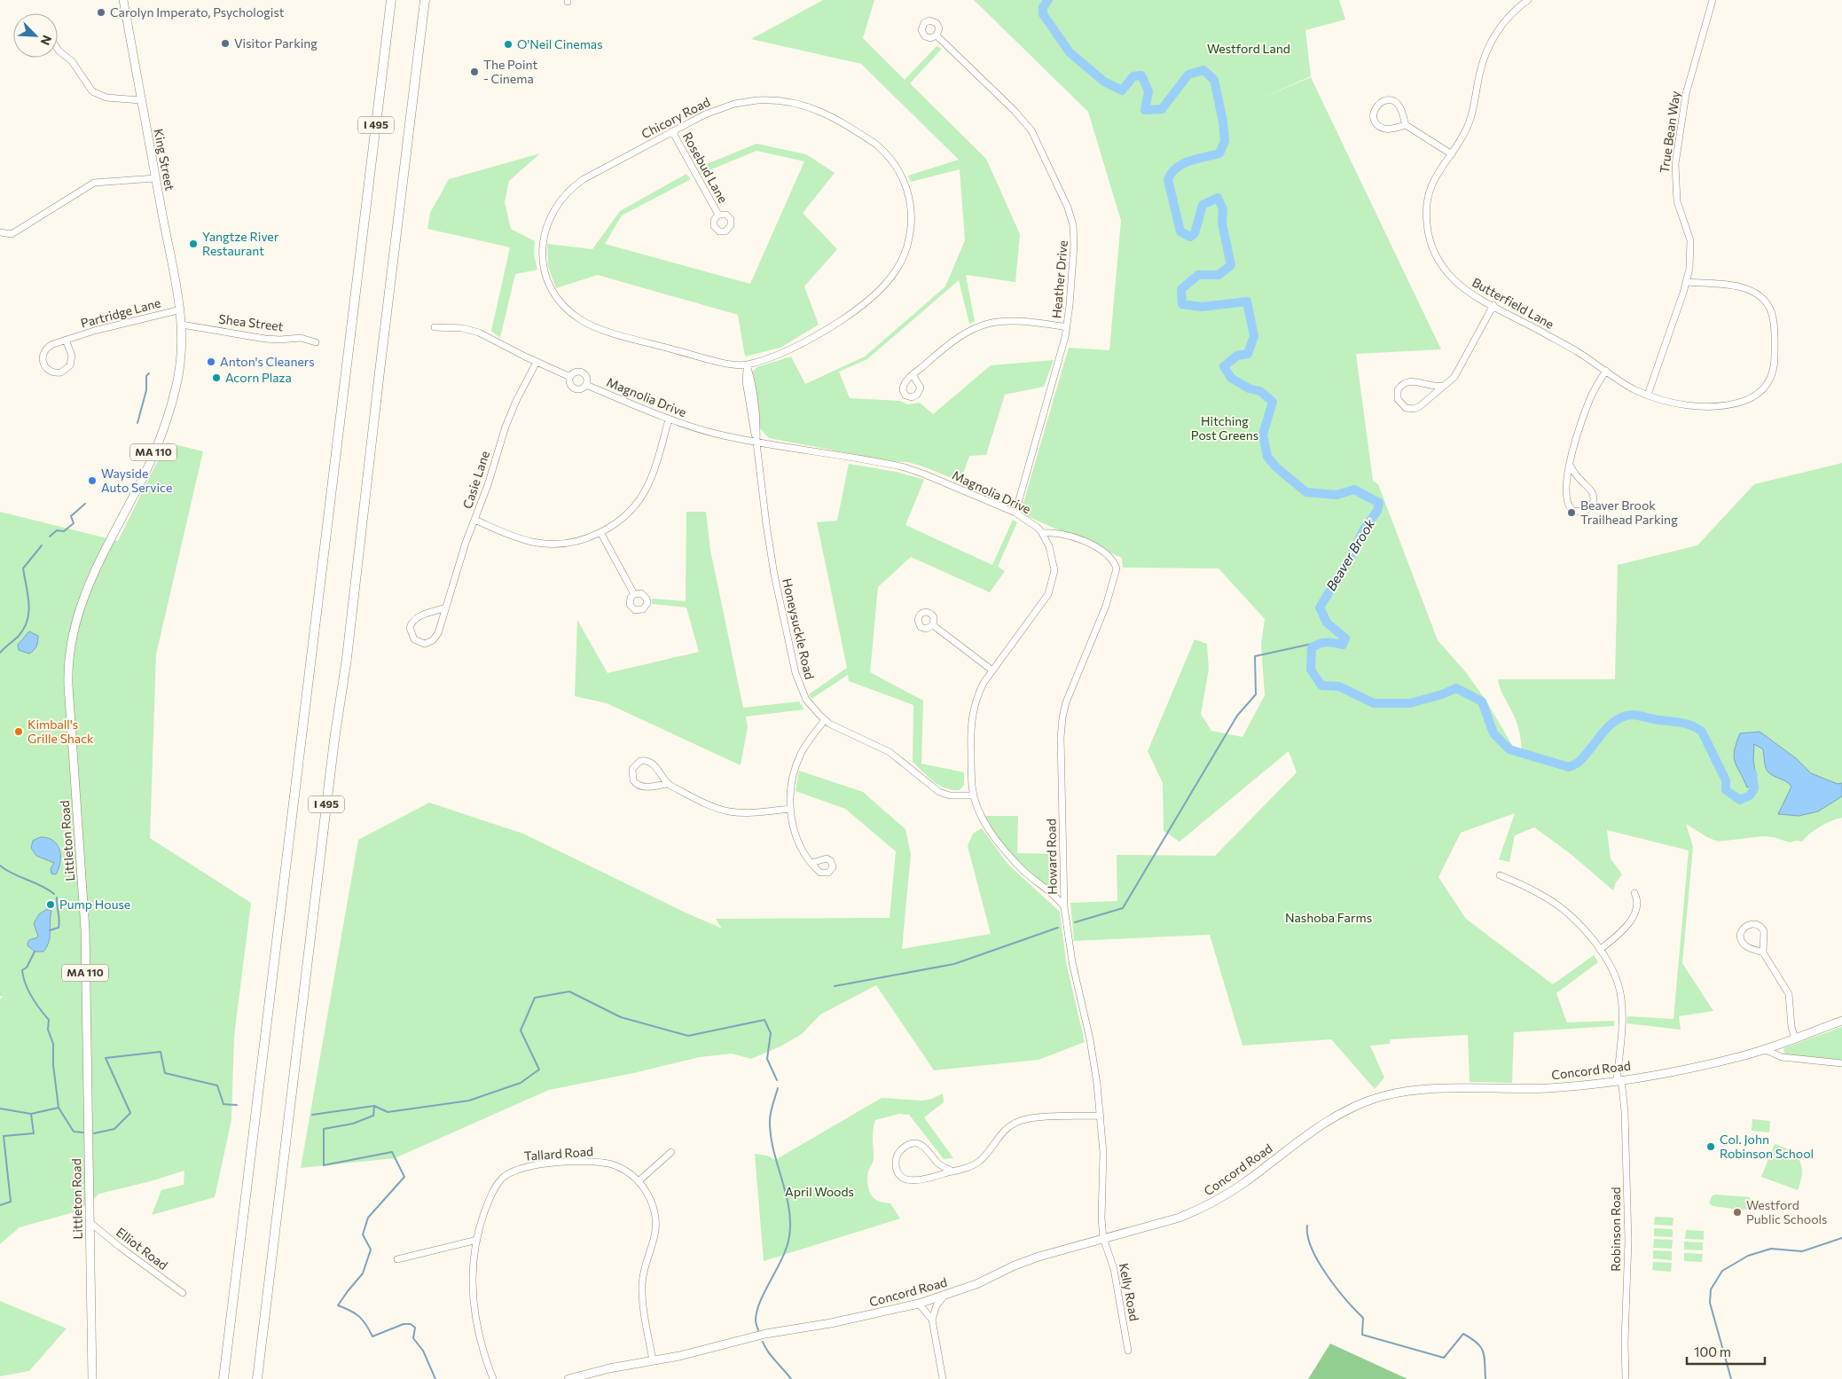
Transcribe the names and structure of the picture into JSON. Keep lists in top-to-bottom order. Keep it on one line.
{"streets":{"highway":["I 495"],"main road":["King Street","MA 110","Littleton Road","Concord Road"],"street":["Chicory Road","True Bean Way","Rosebud Lane","Heather Drive","Butterfield Lane","Partridge Lane","Shea Street","Magnolia Drive","Casie Lane","Honeysuckle Road","Howard Road","Tallard Road","Robinson Road","Elliot Road","Kelly Road"]},"crossings":[["Chicory Road","Rosebud Lane"],["True Bean Way","Butterfield Lane"],["King Street","Partridge Lane"],["King Street","Shea Street"],["King Street","Littleton Road"],["Heather Drive","Magnolia Drive"],["Shea Street","Littleton Road"],["Magnolia Drive","Casie Lane"],["Magnolia Drive","Honeysuckle Road"],["Magnolia Drive","Howard Road"],["Littleton Road","Elliot Road"],["Howard Road","Concord Road"],["Howard Road","Kelly Road"],["Concord Road","Tallard Road"],["Concord Road","Robinson Road"],["Concord Road","Kelly Road"]],"water":["Beaver Brook"],"parks":["Westford Land","Hitching Post Greens","Nashoba Farms","April Woods"],"places":["Carolyn Imperato, Psychologist","Visitor Parking","O'Neil Cinemas","The Point - Cinema","Yangtze River Restaurant","Anton's Cleaners","Acorn Plaza","Wayside Auto Service","Beaver Brook Trailhead Parking","Kimball's Grille Shack","Pump House","Col. John Robinson School","Westford Public Schools"],"scale_bar":"100 m","north":"bottom right"}
